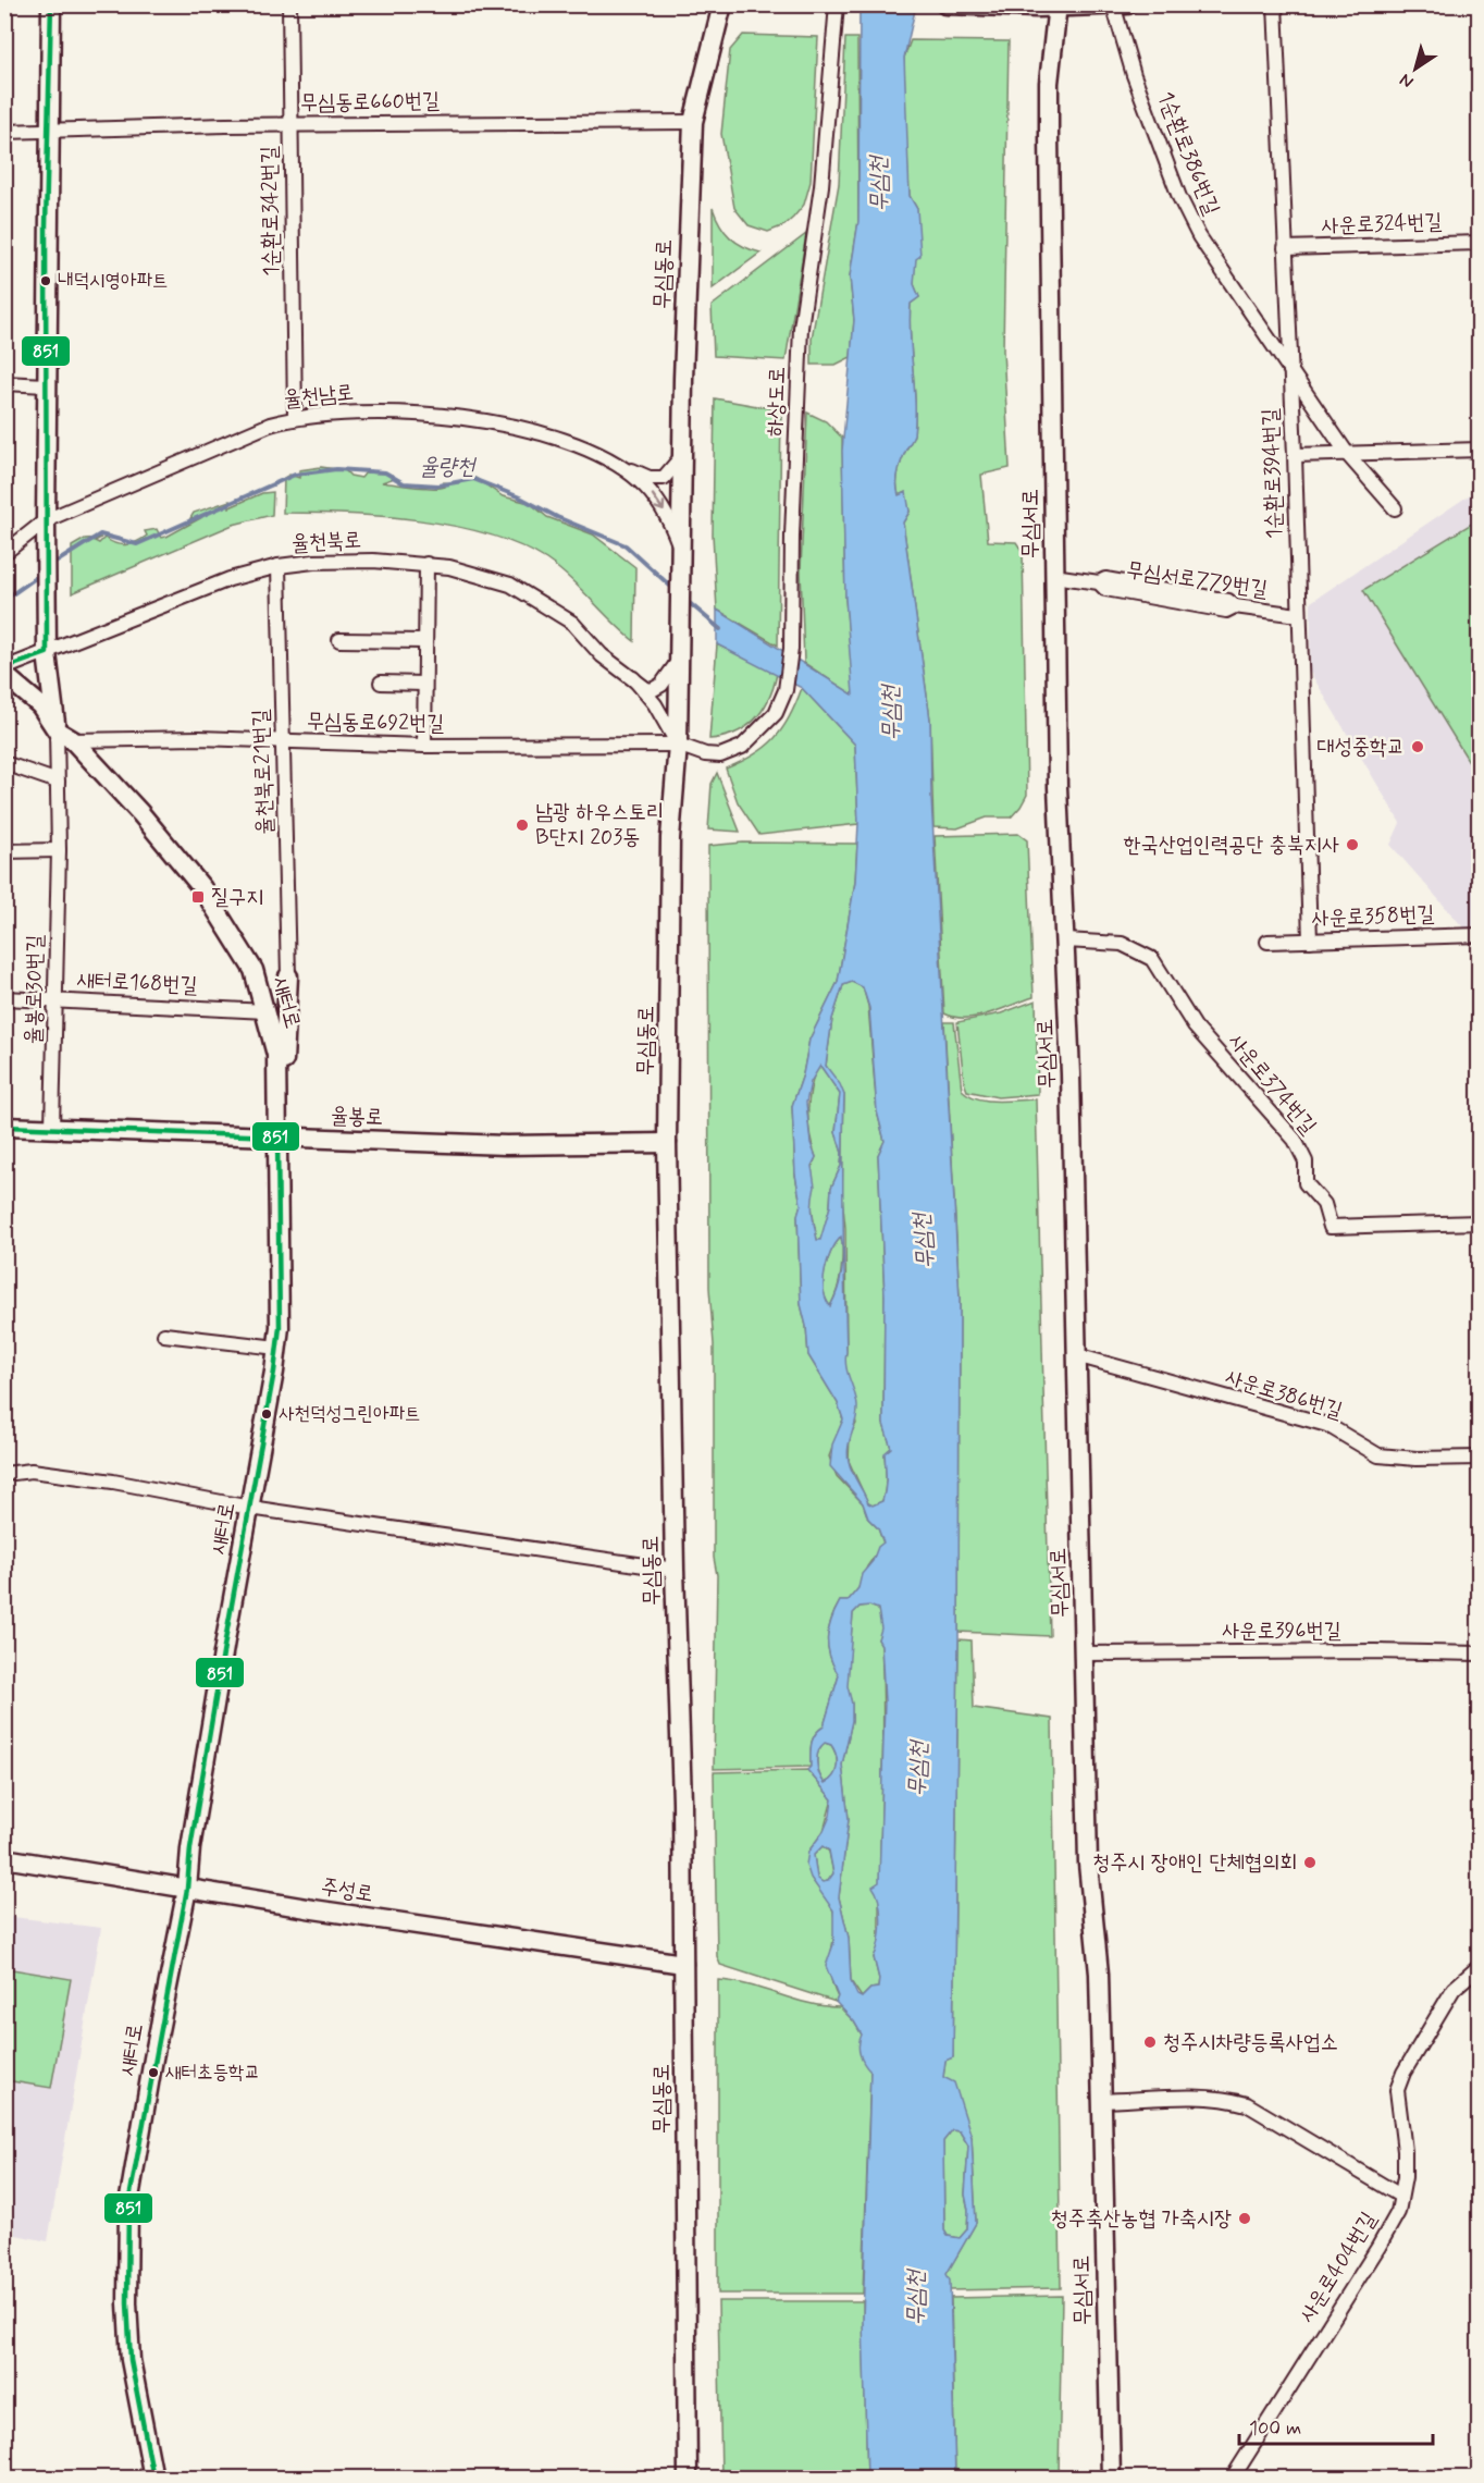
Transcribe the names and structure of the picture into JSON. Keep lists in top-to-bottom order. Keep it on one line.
{"streets":{"street":["무심동로660번길","1순환로386번길","1순환로342번길","사운로324번길","무심동로","율천남로","하상도로","1순환로394번길","무심서로","율천북로","무심서로779번길","무심동로692번길","율천북로21번길","사운로358번길","새터로168번길","율봉로30번길","새터로","사운로374번길","율봉로","사운로386번길","사운로396번길","주성로","사운로404번길"]},"crossings":[["무심동로660번길","1순환로342번길"],["무심동로660번길","무심동로"],["1순환로386번길","1순환로394번길"],["1순환로342번길","율천남로"],["사운로324번길","1순환로394번길"],["무심동로","하상도로"],["무심동로","무심동로692번길"],["무심동로","율봉로"],["무심동로","주성로"],["하상도로","무심동로692번길"],["1순환로394번길","무심서로779번길"],["1순환로394번길","사운로358번길"],["무심서로","무심서로779번길"],["무심서로","사운로374번길"],["무심서로","사운로386번길"],["무심서로","사운로396번길"],["율천북로","율천북로21번길"],["무심동로692번길","율천북로21번길"],["무심동로692번길","새터로"],["새터로168번길","율봉로30번길"],["새터로168번길","새터로"],["율봉로30번길","새터로"],["율봉로30번길","율봉로"],["새터로","율봉로"],["새터로","주성로"]],"water":["무심천","율량천"],"places":{"other":["내덕시영아파트","대성중학교","남광 하우스토리 B단지 203동","한국산업인력공단 충북지사","사천덕성그린아파트","청주시 장애인 단체협의회","청주시차량등록사업소","새터초등학교","청주축산농협 가축시장"],"transit":["질구지"]},"lines":["transit line 851"],"scale_bar":"100 m","north":"bottom left"}
